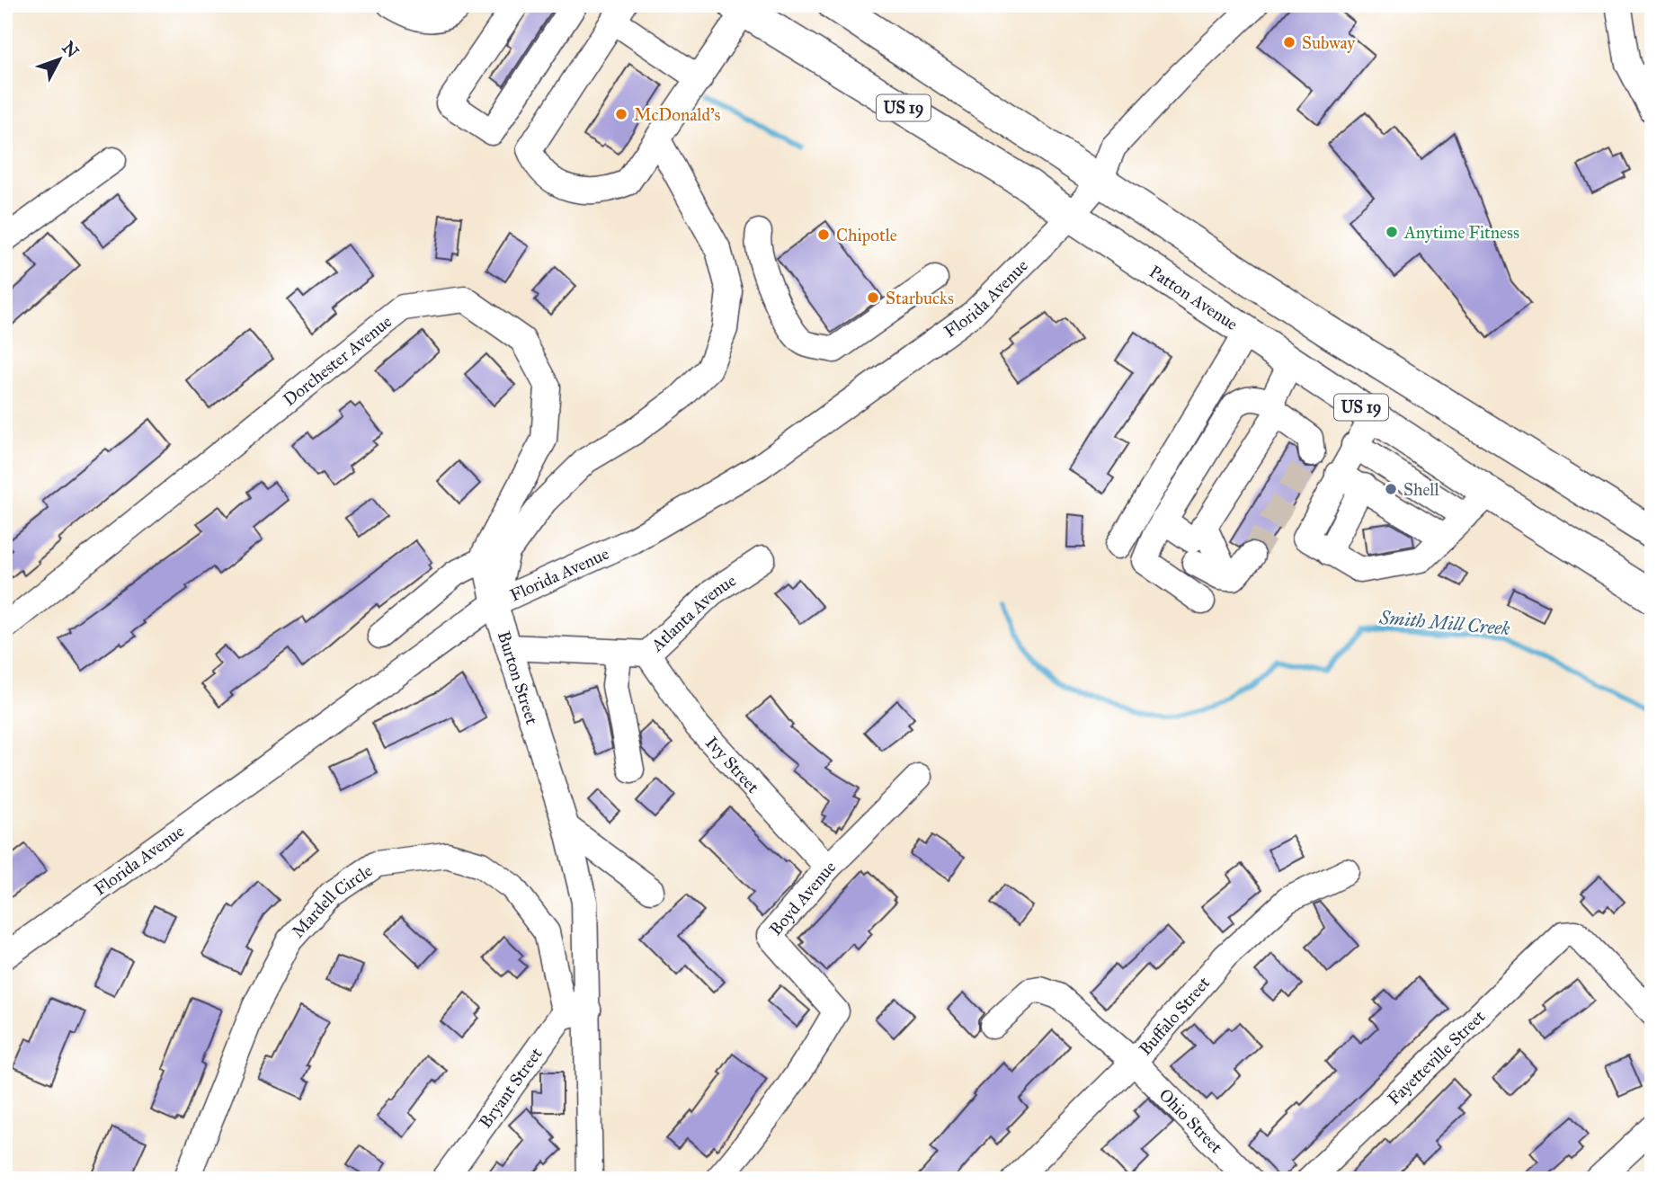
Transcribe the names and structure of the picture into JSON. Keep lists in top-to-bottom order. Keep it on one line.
{"streets":{"main road":["US 19","Patton Avenue"],"street":["Florida Avenue","Dorchester Avenue","Atlanta Avenue","Burton Street","Ivy Street","Boyd Avenue","Mardell Circle","Buffalo Street","Fayetteville Street","Bryant Street","Ohio Street"]},"crossings":[["US 19","Florida Avenue"],["Florida Avenue","Patton Avenue"],["Florida Avenue","Burton Street"],["Atlanta Avenue","Burton Street"],["Atlanta Avenue","Ivy Street"],["Burton Street","Mardell Circle"],["Burton Street","Bryant Street"],["Ivy Street","Boyd Avenue"],["Mardell Circle","Bryant Street"],["Buffalo Street","Ohio Street"]],"water":["Smith Mill Creek"],"places":["Subway","McDonald's","Anytime Fitness","Chipotle","Starbucks","Shell"],"north":"top right"}
